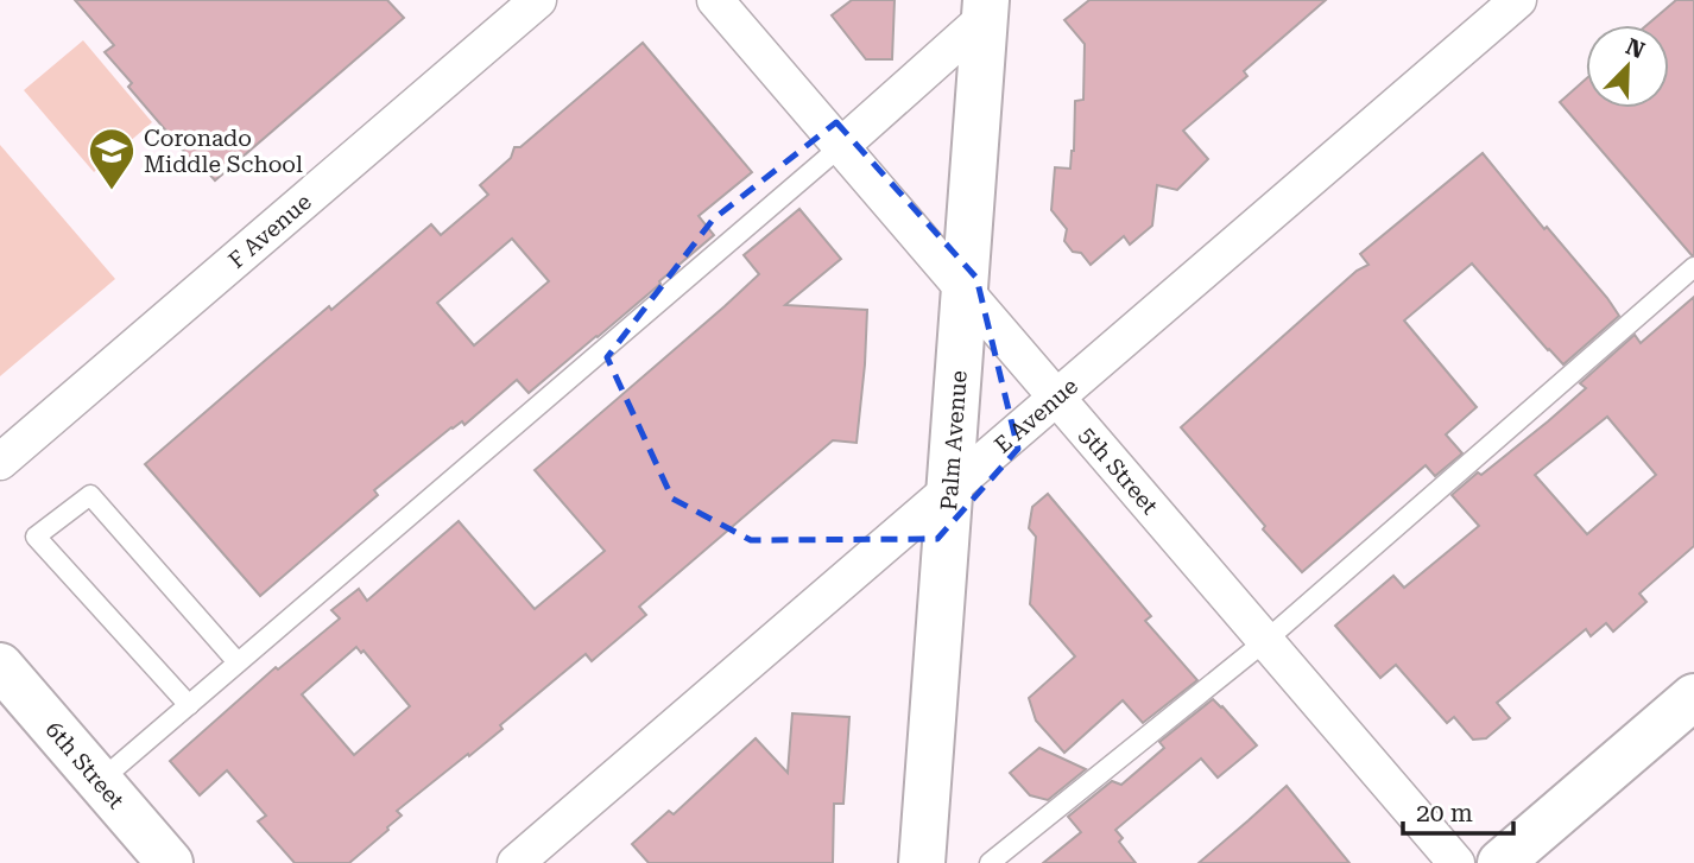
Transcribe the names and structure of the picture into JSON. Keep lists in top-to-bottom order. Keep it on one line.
{"streets":{"street":["F Avenue","E Avenue","Palm Avenue","5th Street","6th Street"]},"crossings":[["E Avenue","Palm Avenue"],["E Avenue","5th Street"],["Palm Avenue","5th Street"]],"places":{"school or university":["Coronado Middle School"]},"scale_bar":"20 m","north":"top right"}
